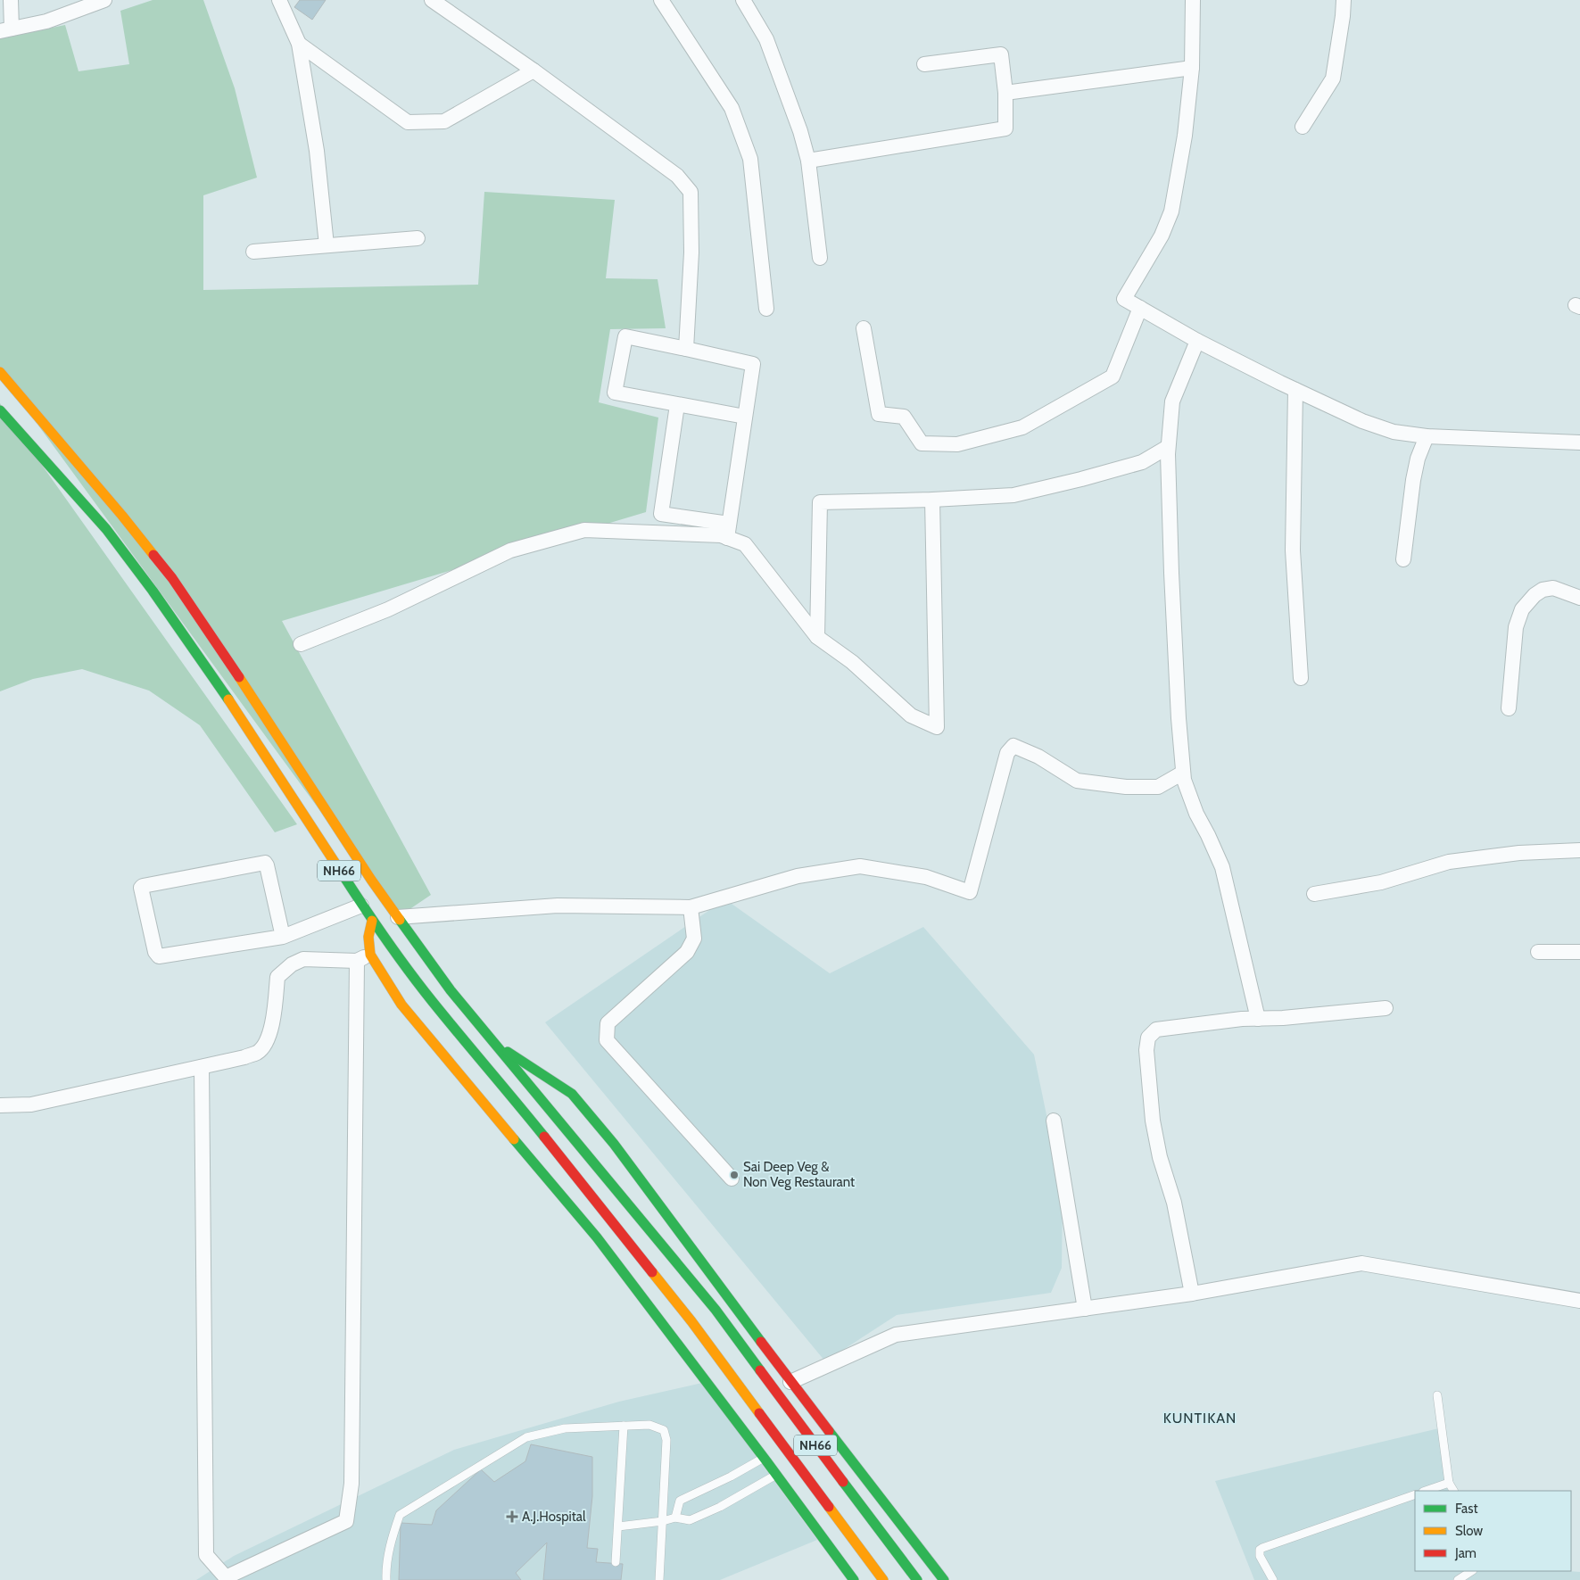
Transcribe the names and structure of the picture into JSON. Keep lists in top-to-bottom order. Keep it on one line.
{"streets":{"main road":["NH66"]},"districts":["KUNTIKAN"],"places":{"other":["Sai Deep Veg & Non Veg Restaurant"],"health":["A.J.Hospital"]},"legend":["Fast","Slow","Jam"]}
